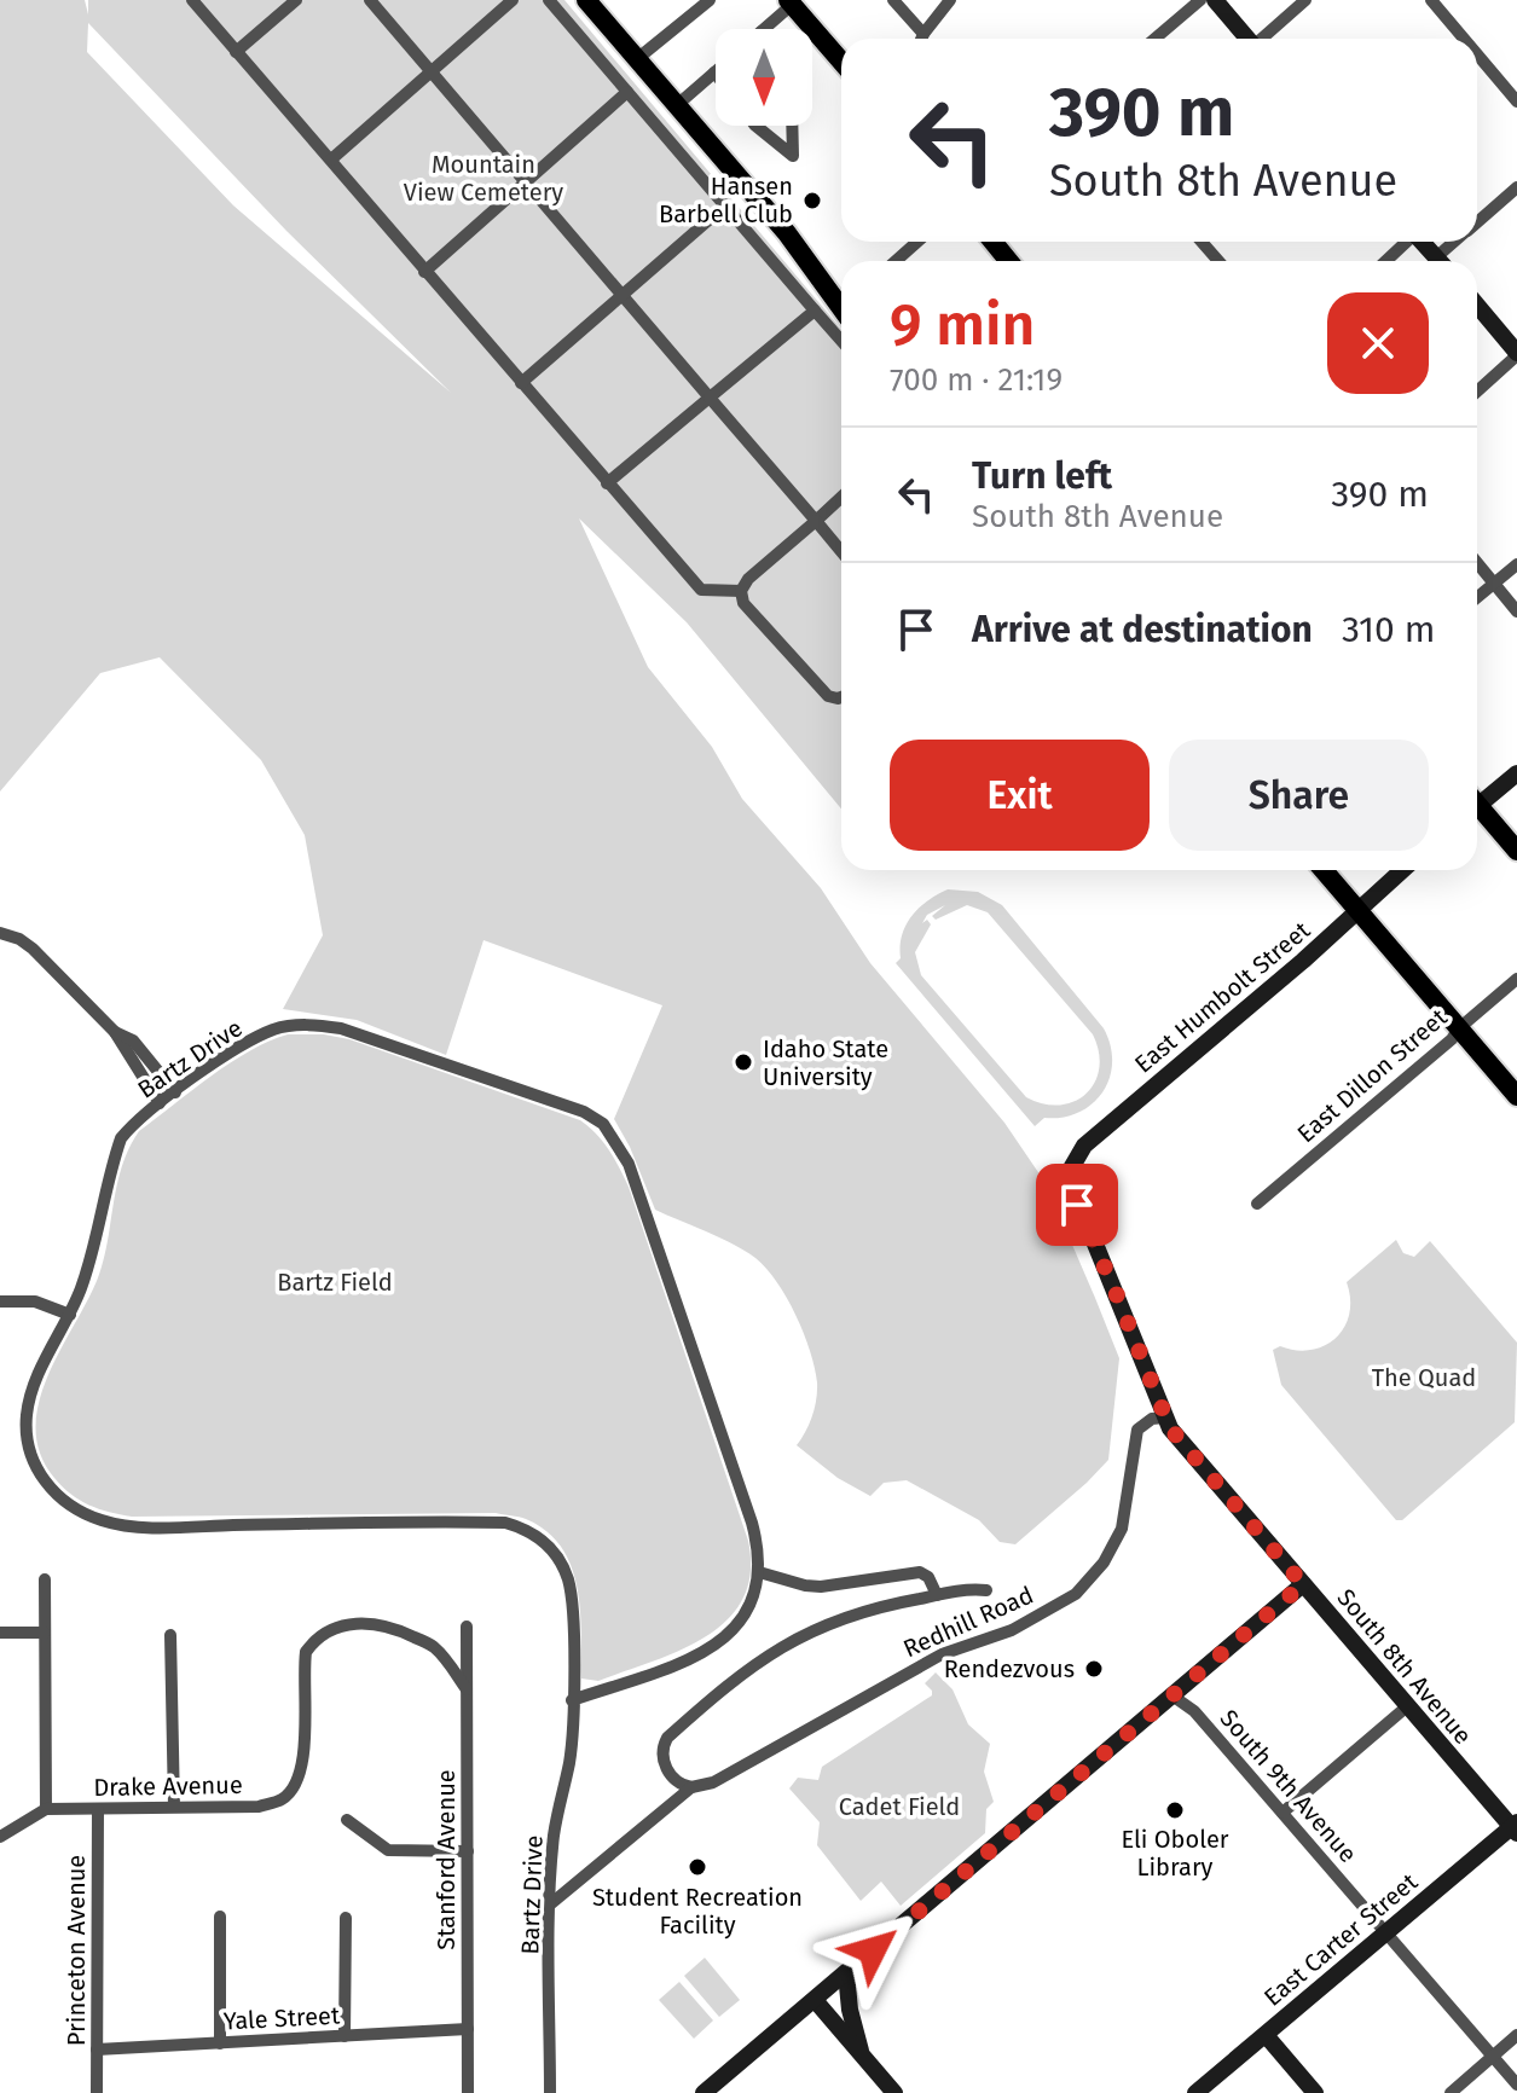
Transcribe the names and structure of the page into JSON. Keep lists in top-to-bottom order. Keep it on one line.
{"streets":{"street":["East Humbolt Street","Bartz Drive","East Dillon Street","Redhill Road","South 8th Avenue","Drake Avenue","South 9th Avenue","Stanford Avenue","East Carter Street","Princeton Avenue","Yale Street"]},"crossings":[["East Humbolt Street","South 8th Avenue"],["Bartz Drive","Redhill Road"],["Redhill Road","South 8th Avenue"],["South 8th Avenue","East Carter Street"],["Drake Avenue","Stanford Avenue"],["Drake Avenue","Princeton Avenue"],["South 9th Avenue","East Carter Street"],["Stanford Avenue","Yale Street"],["Princeton Avenue","Yale Street"]],"parks":["Mountain View Cemetery","Bartz Field","The Quad","Cadet Field"],"places":["Hansen Barbell Club","Idaho State University","Rendezvous","Eli Oboler Library","Student Recreation Facility"],"north":"bottom","page":{"turn":["390 m","South 8th Avenue"],"heading":["9 min","700 m · 21:19"],"list":[{"name":"Turn left","note":"South 8th Avenue","value":"390 m"},{"name":"Arrive at destination","value":"310 m"}],"buttons":["Exit","Share"]}}
